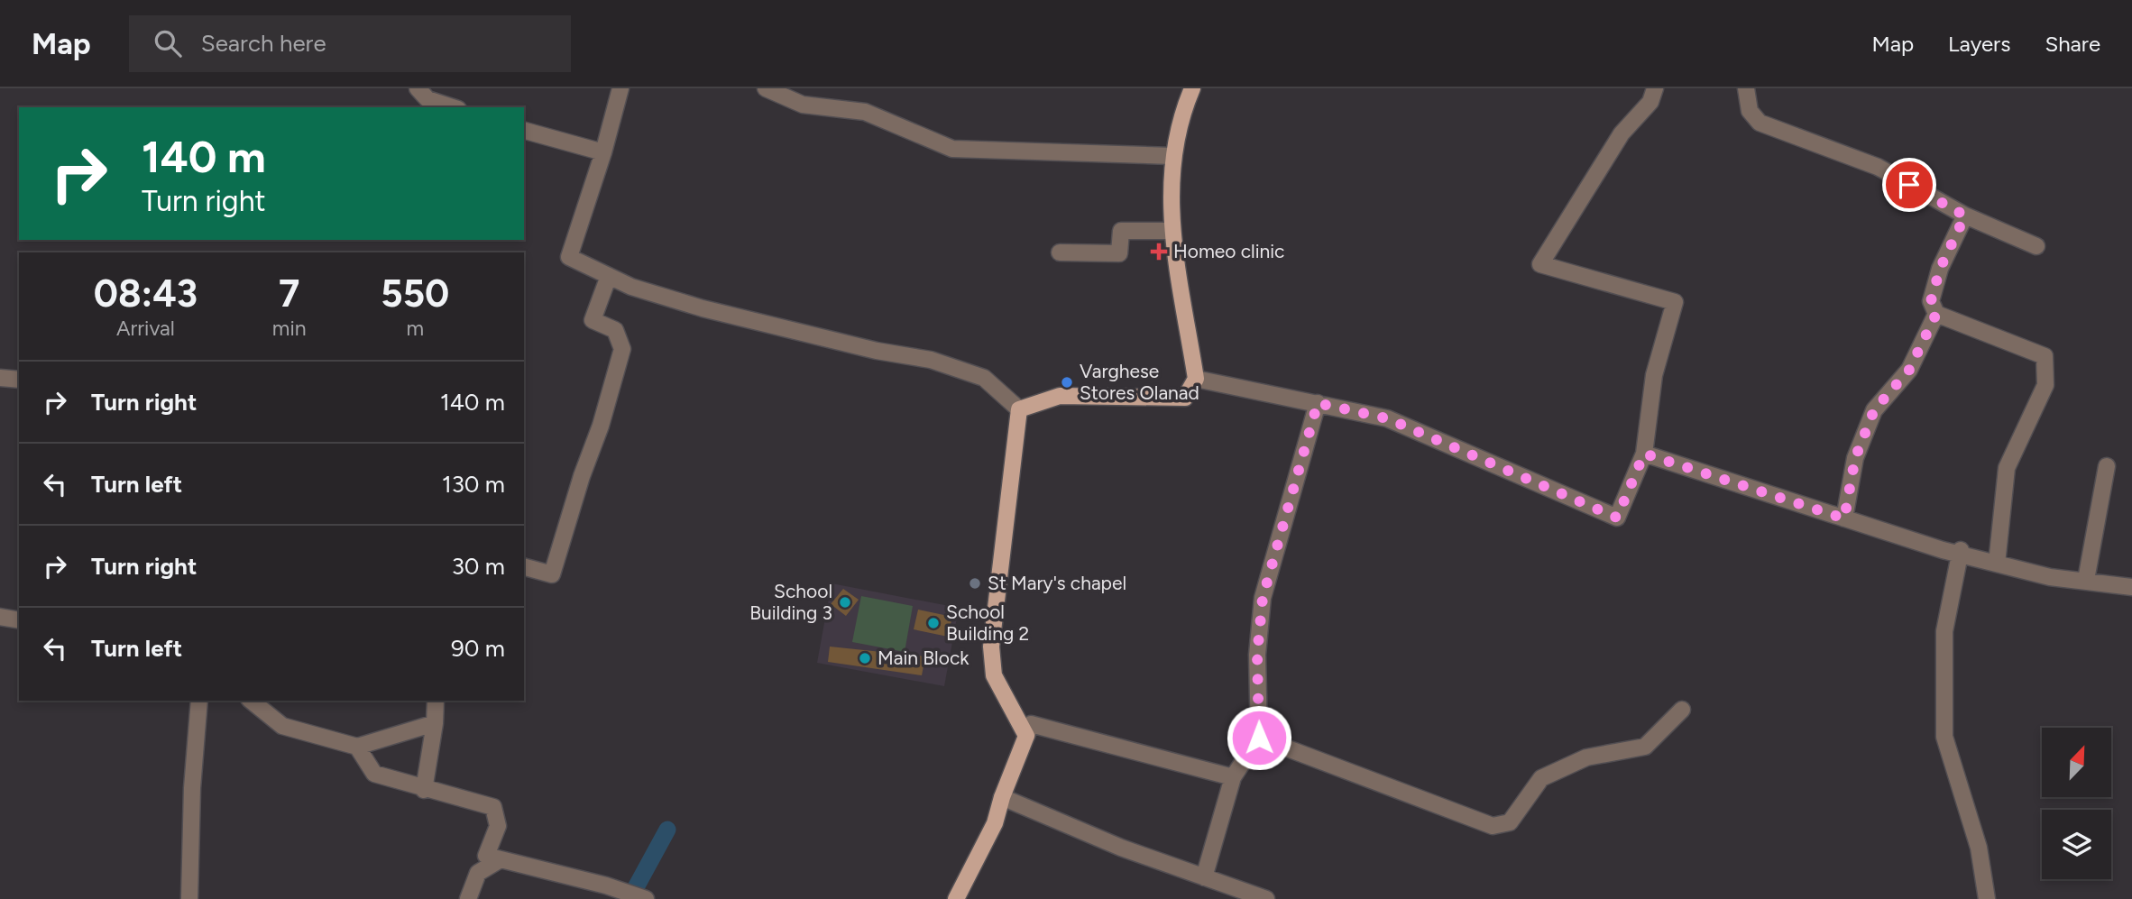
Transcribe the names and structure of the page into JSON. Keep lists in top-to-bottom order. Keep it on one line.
{"places":{"health":["Homeo clinic"],"other":["Varghese Stores Olanad","St Mary's chapel","School Building 3","School Building 2","Main Block"]},"north":"top right","page":{"header":"Map","search":"Search here","nav":["Map","Layers","Share"],"turn":["140 m","Turn right"],"eta":["08:43","Arrival","7","min","550","m"],"list":[{"name":"Turn right","value":"140 m"},{"name":"Turn left","value":"130 m"},{"name":"Turn right","value":"30 m"},{"name":"Turn left","value":"90 m"}]}}
